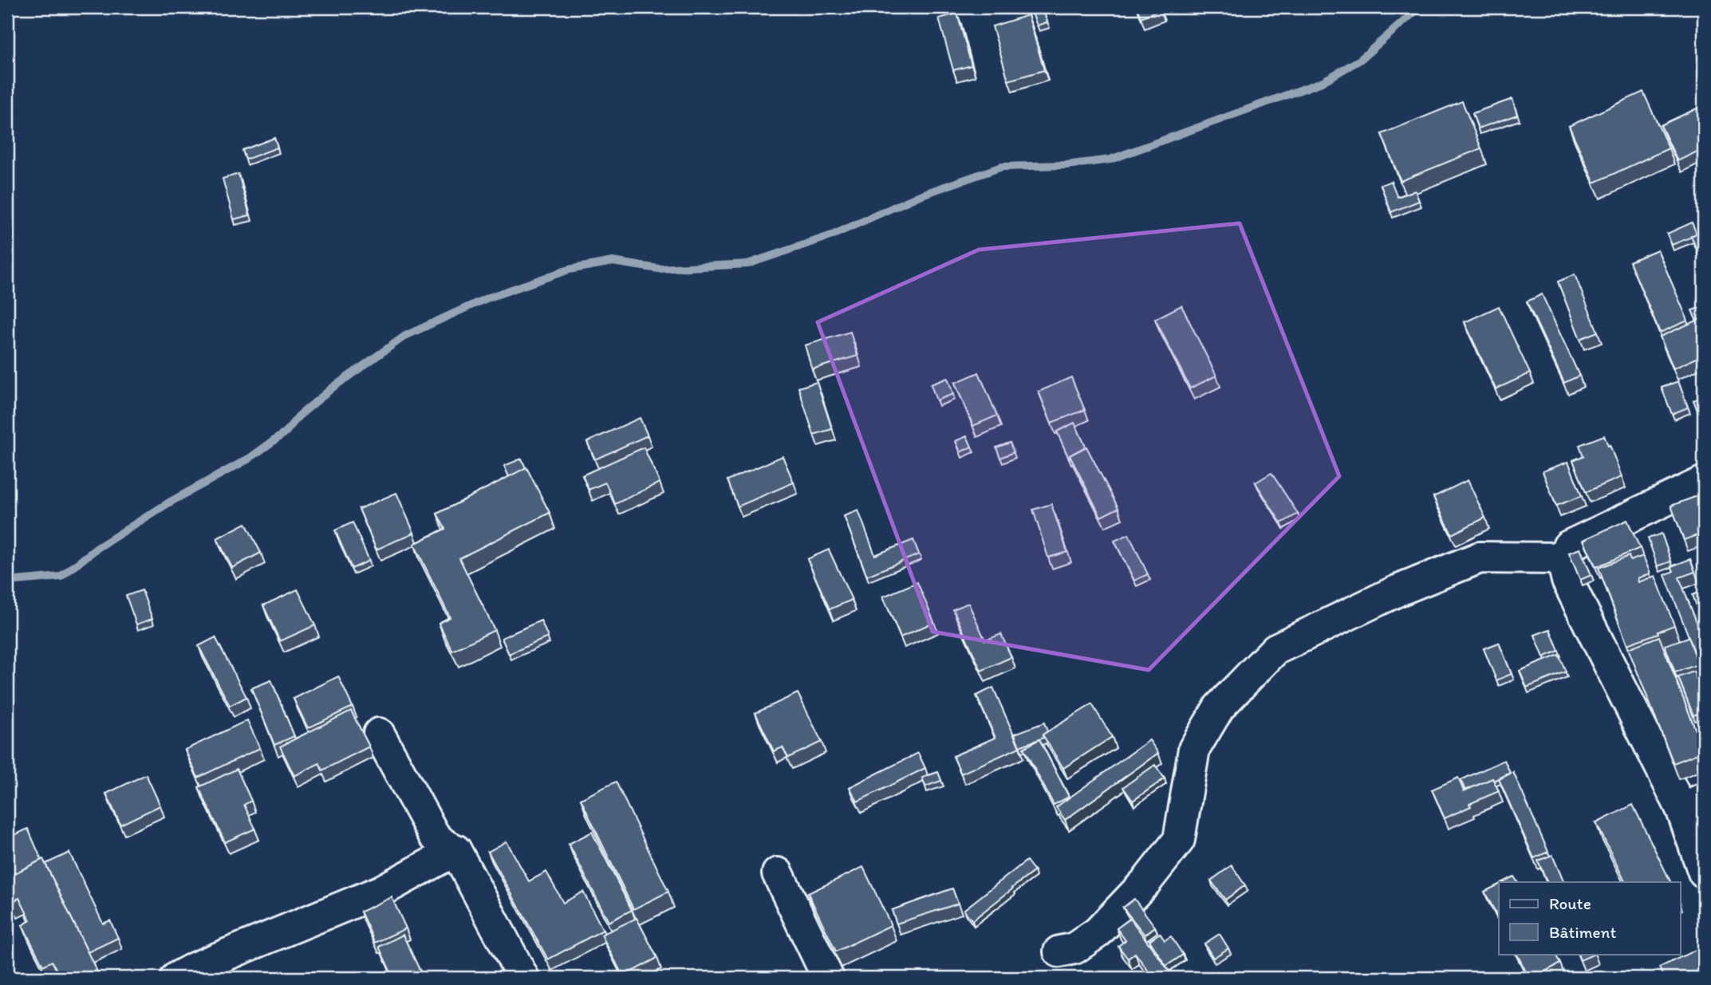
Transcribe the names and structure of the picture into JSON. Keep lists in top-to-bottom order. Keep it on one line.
{"legend":["Route","Bâtiment"]}
